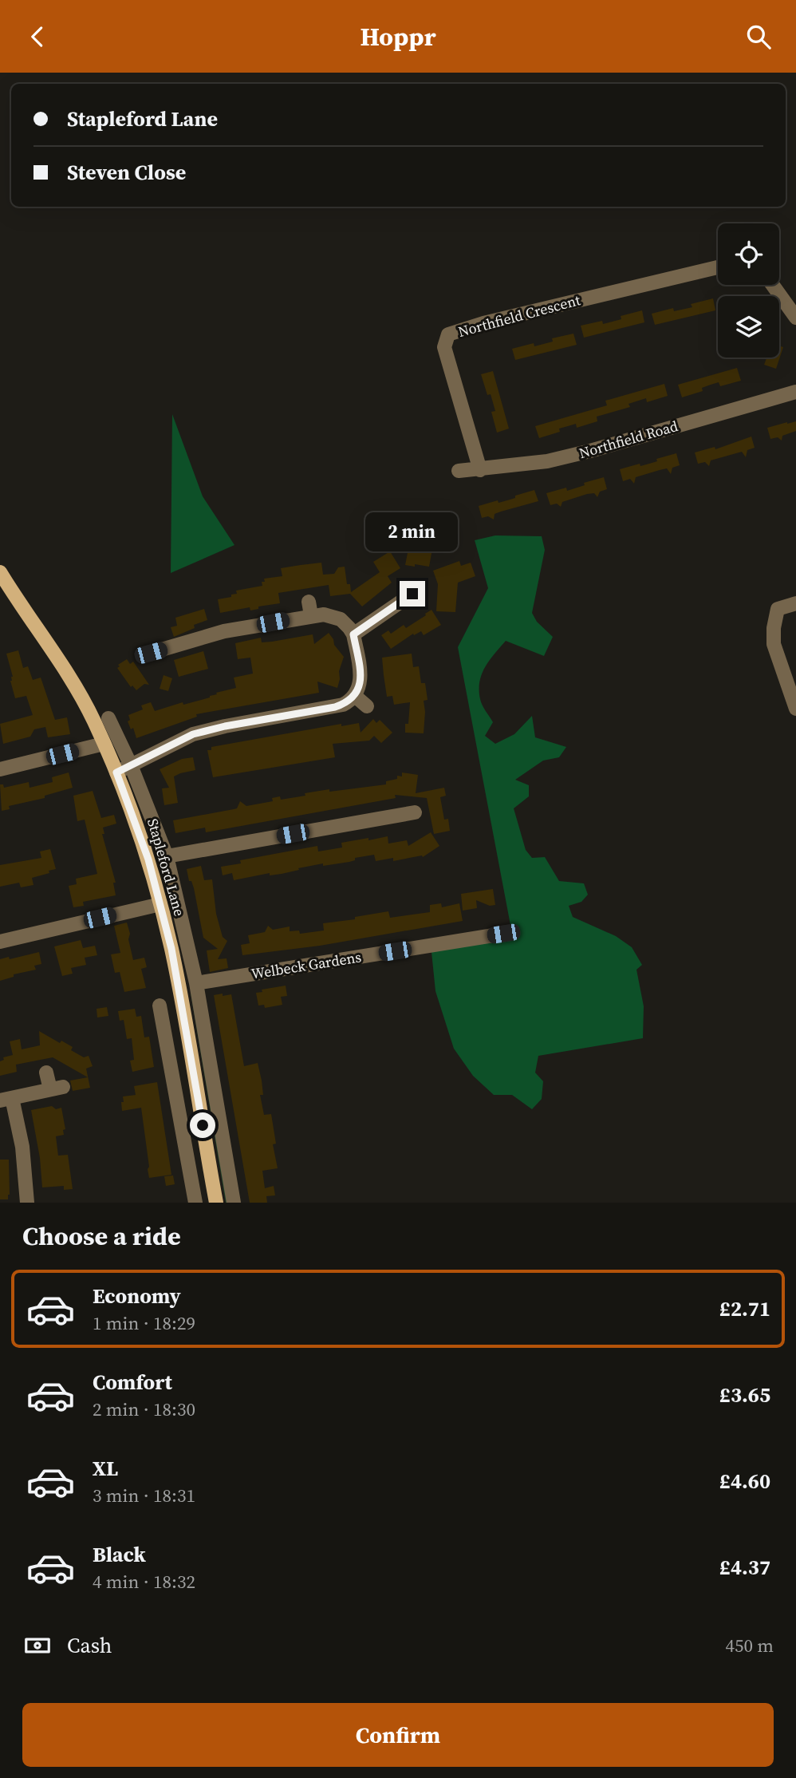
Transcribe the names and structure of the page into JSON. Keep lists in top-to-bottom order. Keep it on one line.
{"streets":{"main road":["Stapleford Lane"],"street":["Northfield Crescent","Northfield Road","Welbeck Gardens"]},"crossings":[["Northfield Crescent","Northfield Road"],["Stapleford Lane","Welbeck Gardens"]],"page":{"header":"Hoppr","banner":["Stapleford Lane","Steven Close"],"bubble":"2 min","heading":"Choose a ride","list":[{"name":"Economy","note":"1 min · 18:29","value":"£2.71"},{"name":"Comfort","note":"2 min · 18:30","value":"£3.65"},{"name":"XL","note":"3 min · 18:31","value":"£4.60"},{"name":"Black","note":"4 min · 18:32","value":"£4.37"}],"pay":["Cash","450 m"],"buttons":"Confirm"}}
